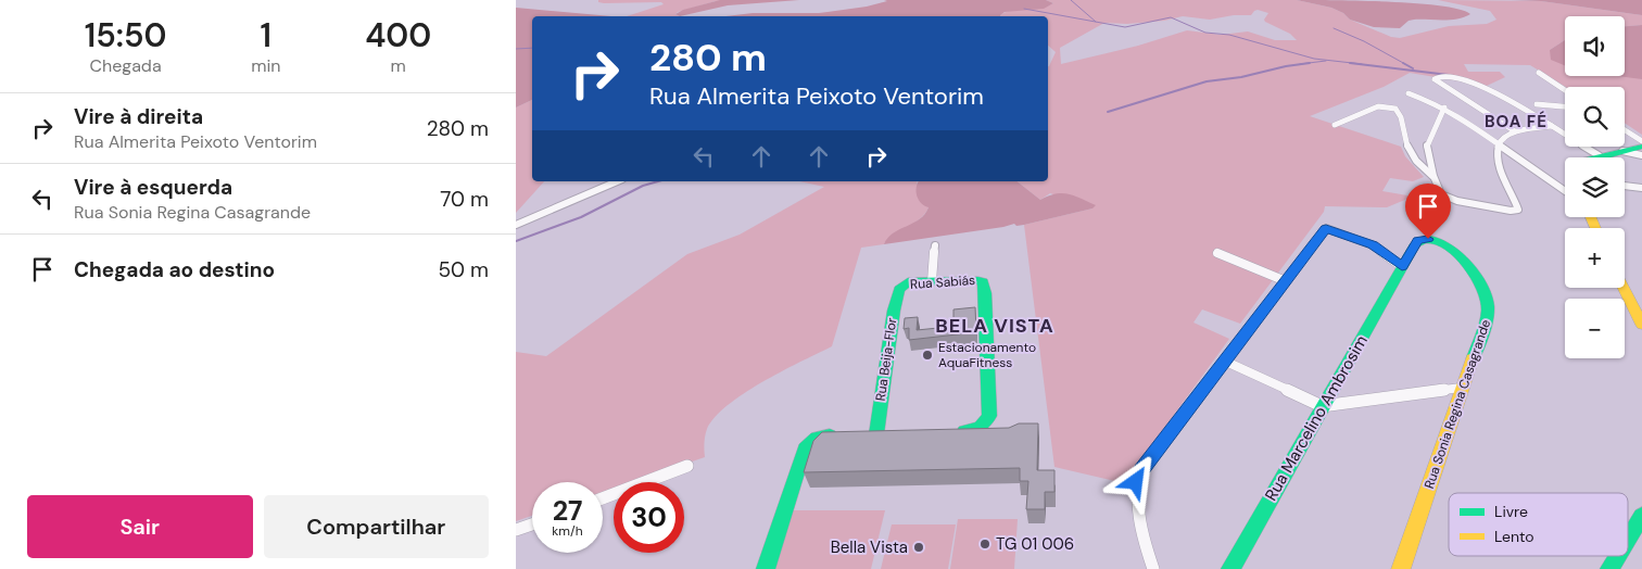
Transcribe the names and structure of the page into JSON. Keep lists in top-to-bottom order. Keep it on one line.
{"streets":{"street":["Rua Sabiás","Rua Beija-Flor","Rua Sonia Regina Casagrande","Rua Marcelino Ambrosim"]},"crossings":[["Rua Sabiás","Rua Beija-Flor"],["Rua Sonia Regina Casagrande","Rua Marcelino Ambrosim"]],"districts":["BOA FÉ","BELA VISTA"],"places":["Estacionamento AquaFitness","TG 01 006","Bella Vista"],"legend":["Livre","Lento"],"page":{"eta":["15:50","Chegada","1","min","400","m"],"map_buttons":["+","−"],"turn":["280 m","Rua Almerita Peixoto Ventorim"],"list":[{"name":"Vire à direita","note":"Rua Almerita Peixoto Ventorim","value":"280 m"},{"name":"Vire à esquerda","note":"Rua Sonia Regina Casagrande","value":"70 m"},{"name":"Chegada ao destino","value":"50 m"}],"speed":"27 km/h","limit":"30","buttons":["Sair","Compartilhar"]}}
